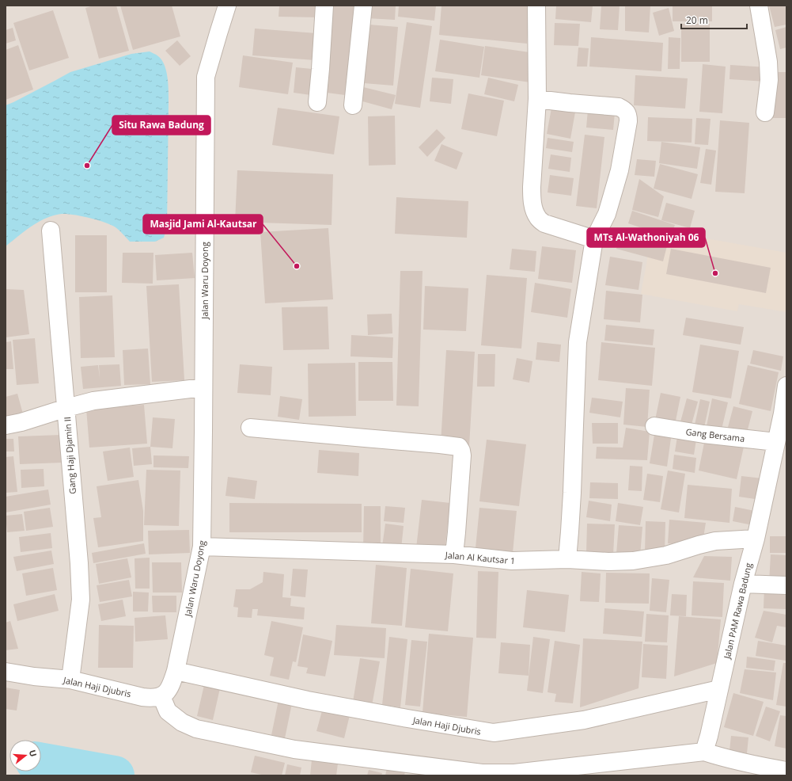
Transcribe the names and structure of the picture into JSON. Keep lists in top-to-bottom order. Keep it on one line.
{"streets":{"street":["Jalan Waru Doyong","Gang Bersama","Gang Haji Djamin II","Jalan Al Kautsar 1","Jalan PAM Rawa Badung","Jalan Haji Djubris"]},"crossings":[["Jalan Waru Doyong","Jalan Al Kautsar 1"],["Jalan Waru Doyong","Jalan Haji Djubris"],["Gang Bersama","Jalan PAM Rawa Badung"],["Gang Haji Djamin II","Jalan Haji Djubris"],["Jalan Al Kautsar 1","Jalan PAM Rawa Badung"],["Jalan PAM Rawa Badung","Jalan Haji Djubris"]],"places":["Situ Rawa Badung","Masjid Jami Al-Kautsar","MTs Al-Wathoniyah 06"],"scale_bar":"20 m","north":"right"}
